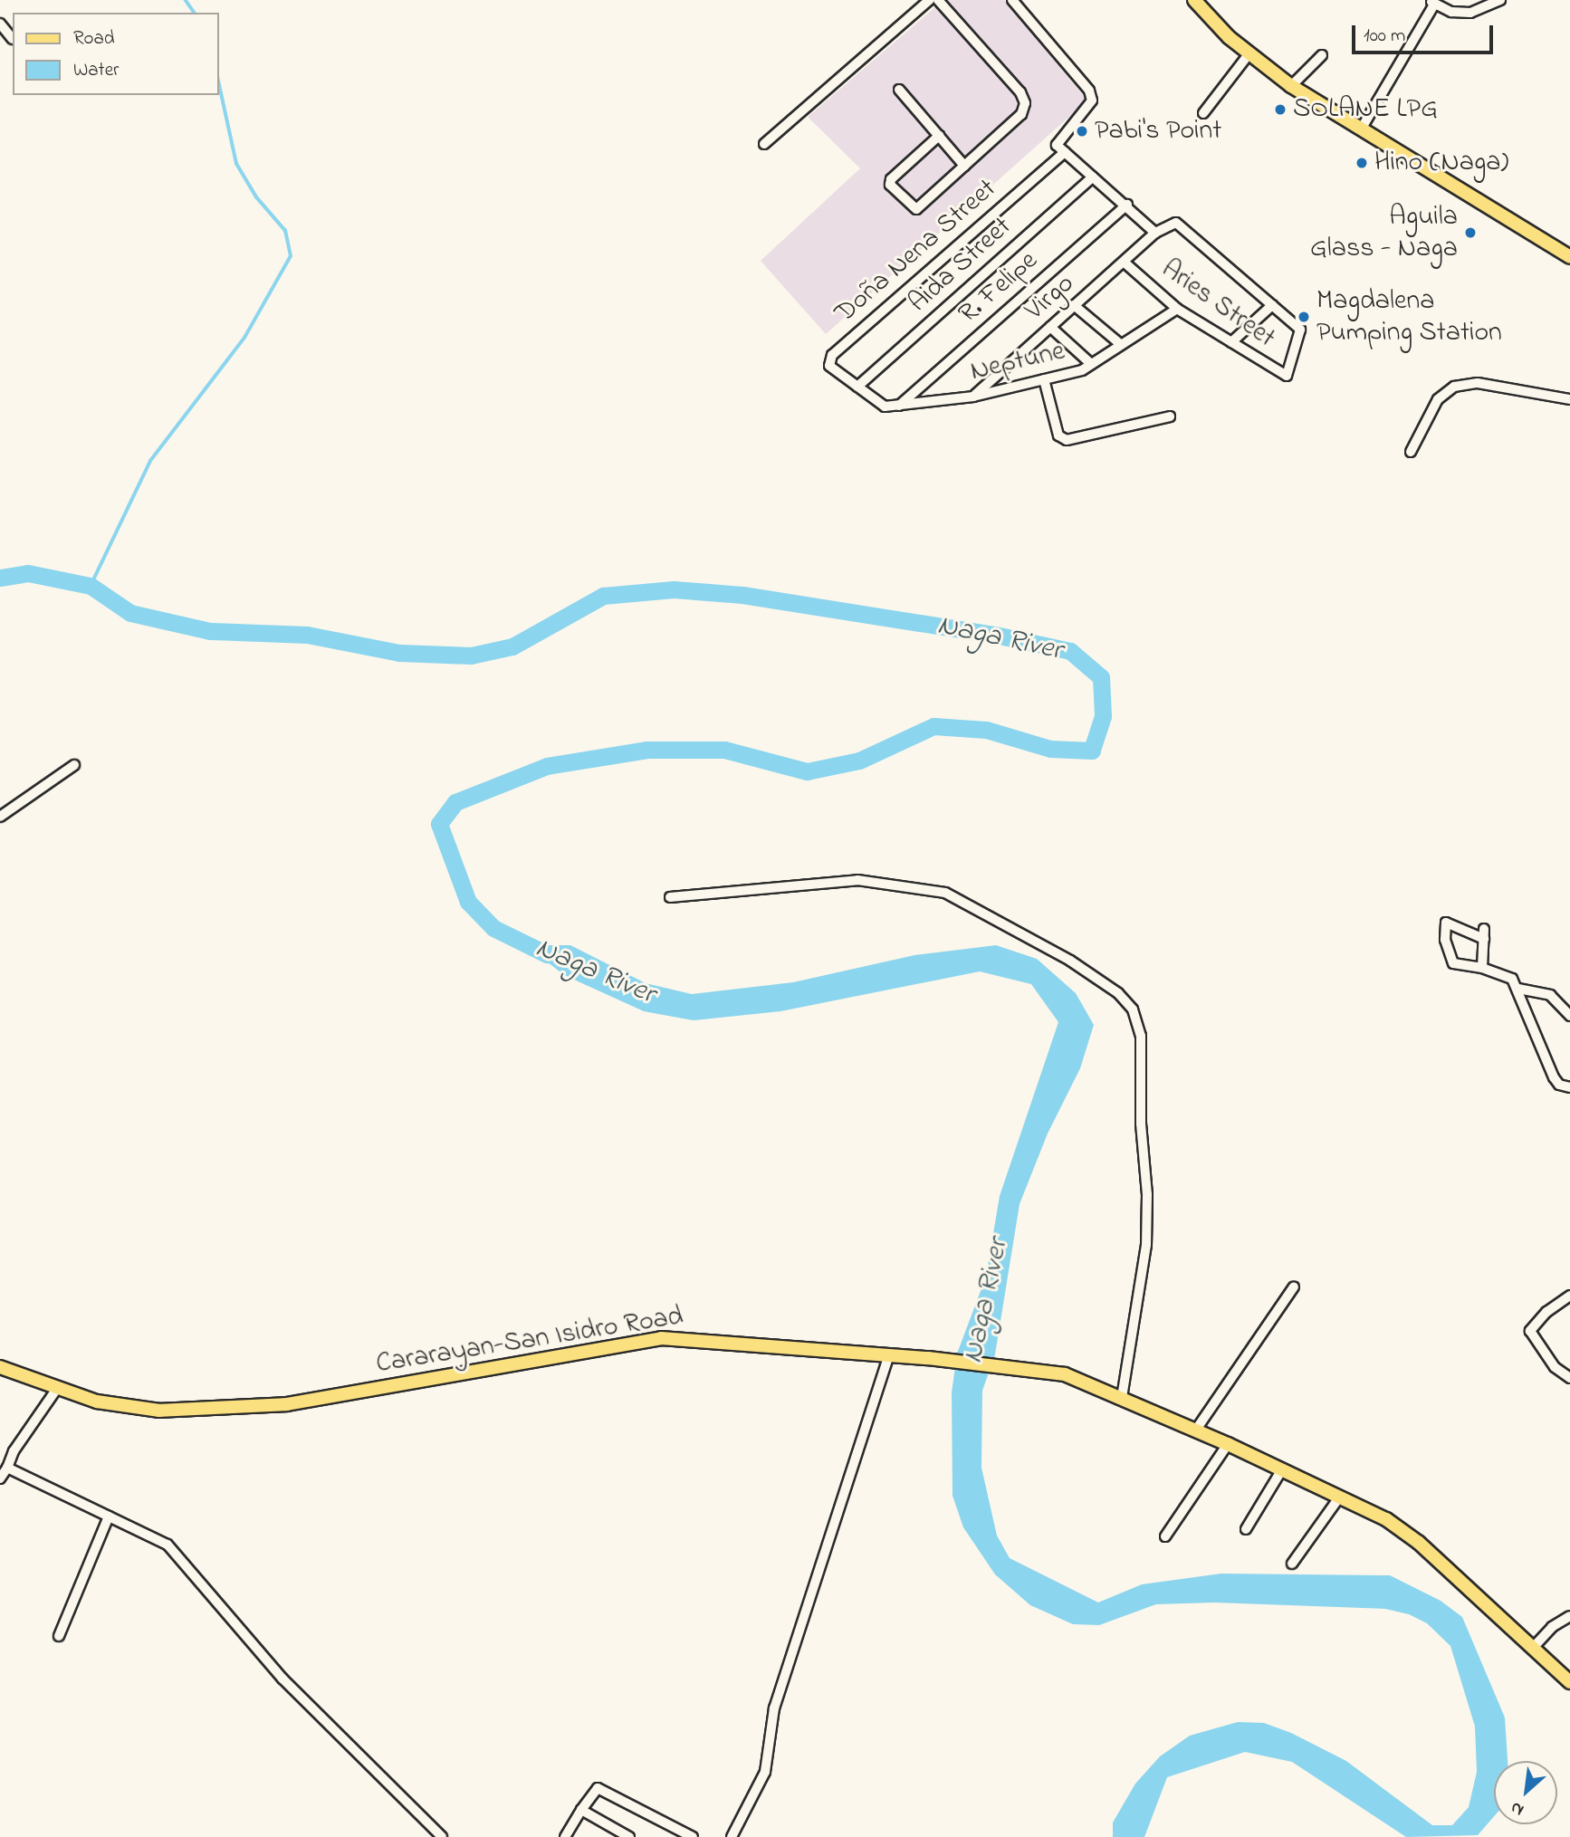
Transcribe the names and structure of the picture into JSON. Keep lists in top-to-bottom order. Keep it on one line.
{"streets":{"main road":["Cararayan-San Isidro Road"],"street":["Doña Nena Street","Aida Street","R. Felipe","Virgo","Aries Street","Neptune"]},"crossings":[["Doña Nena Street","Aida Street"],["Doña Nena Street","Neptune"],["Aida Street","Neptune"],["R. Felipe","Neptune"],["Virgo","Aries Street"],["Virgo","Neptune"],["Aries Street","Neptune"]],"water":["Naga River"],"places":["SOLANE LPG","Pabi's Point","Hino (Naga)","Aguila Glass - Naga","Magdalena Pumping Station"],"legend":["Road","Water"],"scale_bar":"100 m","north":"bottom left"}
